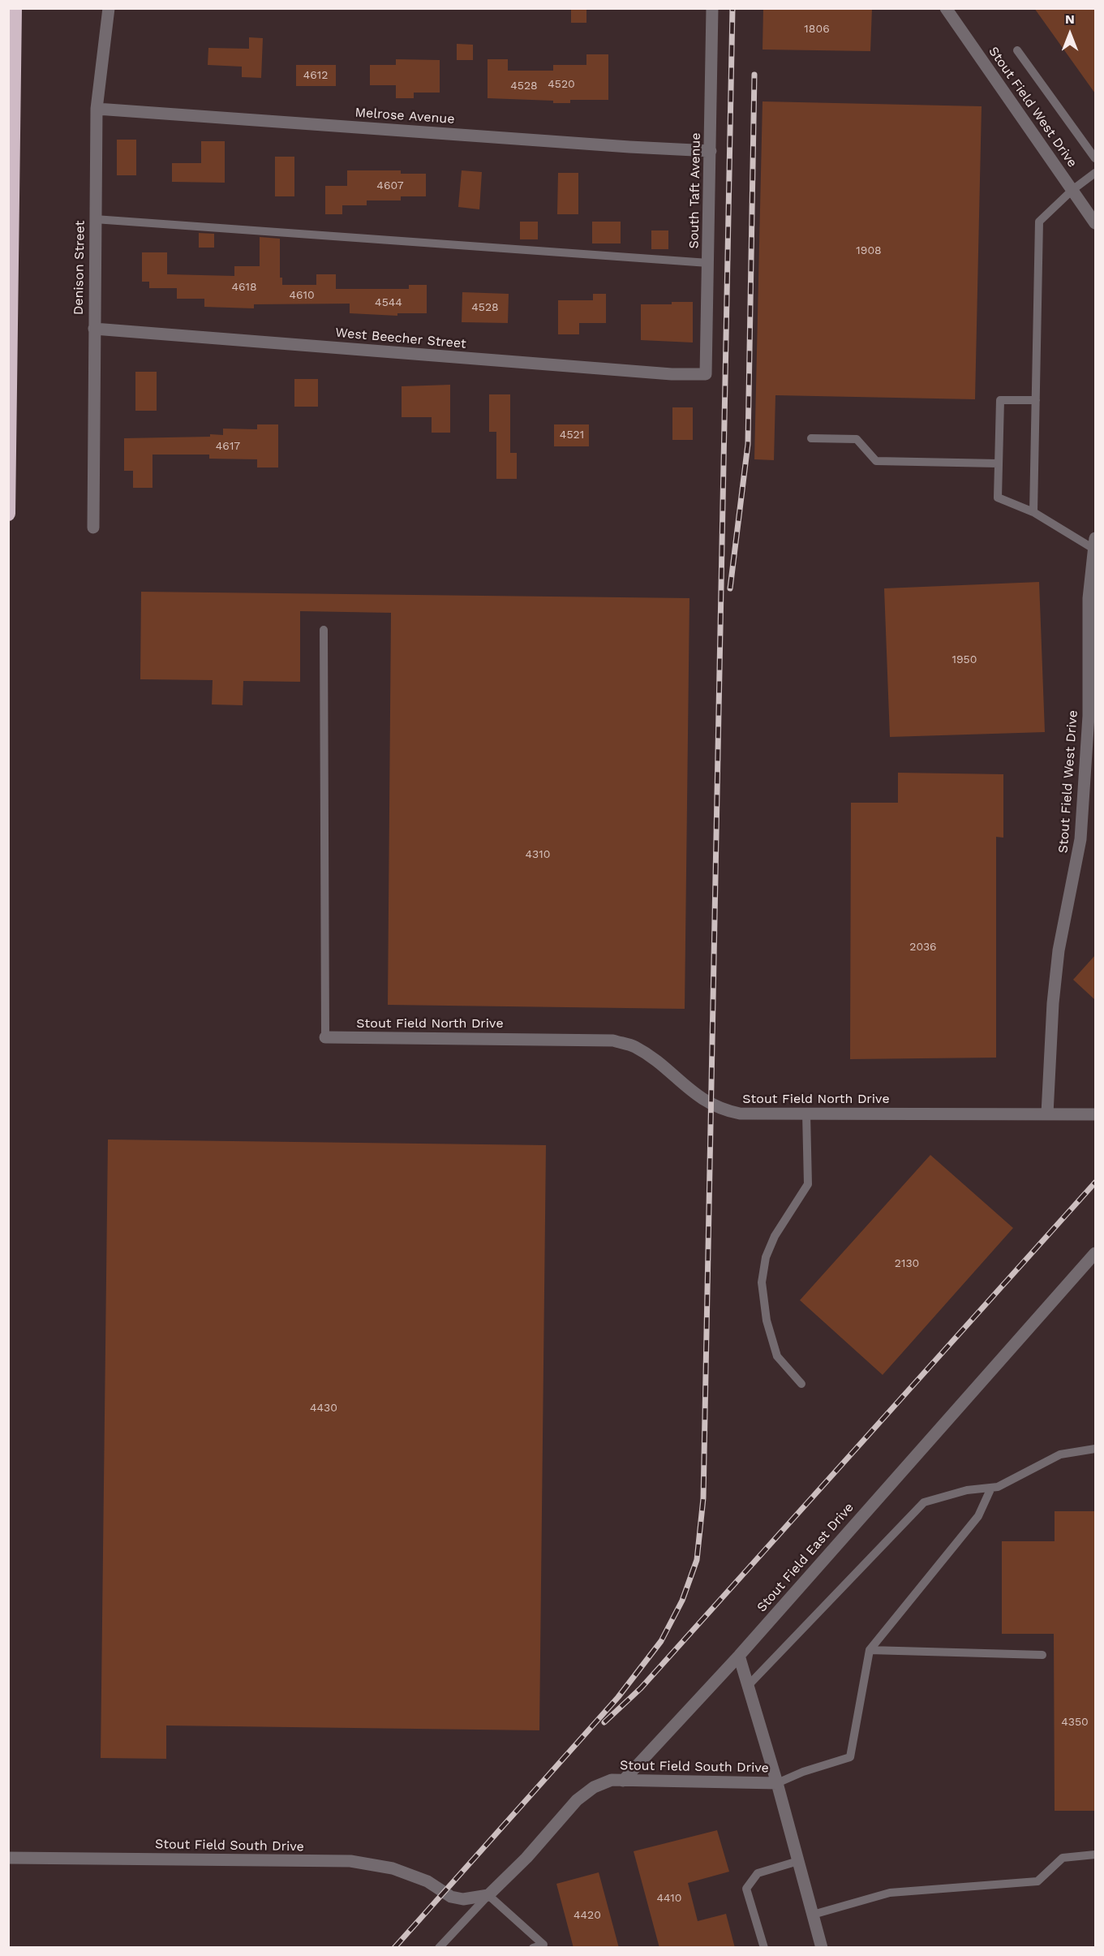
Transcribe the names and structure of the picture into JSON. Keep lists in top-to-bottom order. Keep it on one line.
{"streets":{"street":["Stout Field West Drive","Melrose Avenue","South Taft Avenue","Denison Street","West Beecher Street","Stout Field North Drive","Stout Field East Drive","Stout Field South Drive"]},"crossings":[["Stout Field West Drive","Stout Field North Drive"],["Melrose Avenue","South Taft Avenue"],["Melrose Avenue","Denison Street"],["South Taft Avenue","West Beecher Street"],["Denison Street","West Beecher Street"],["Stout Field East Drive","Stout Field South Drive"]],"house_numbers":["1806","4612","4520","4528","4607","1908","4618","4610","4544","4528","4521","4617","1950","4310","2036","2130","4430","4350","4410","4420"],"north":"top"}
